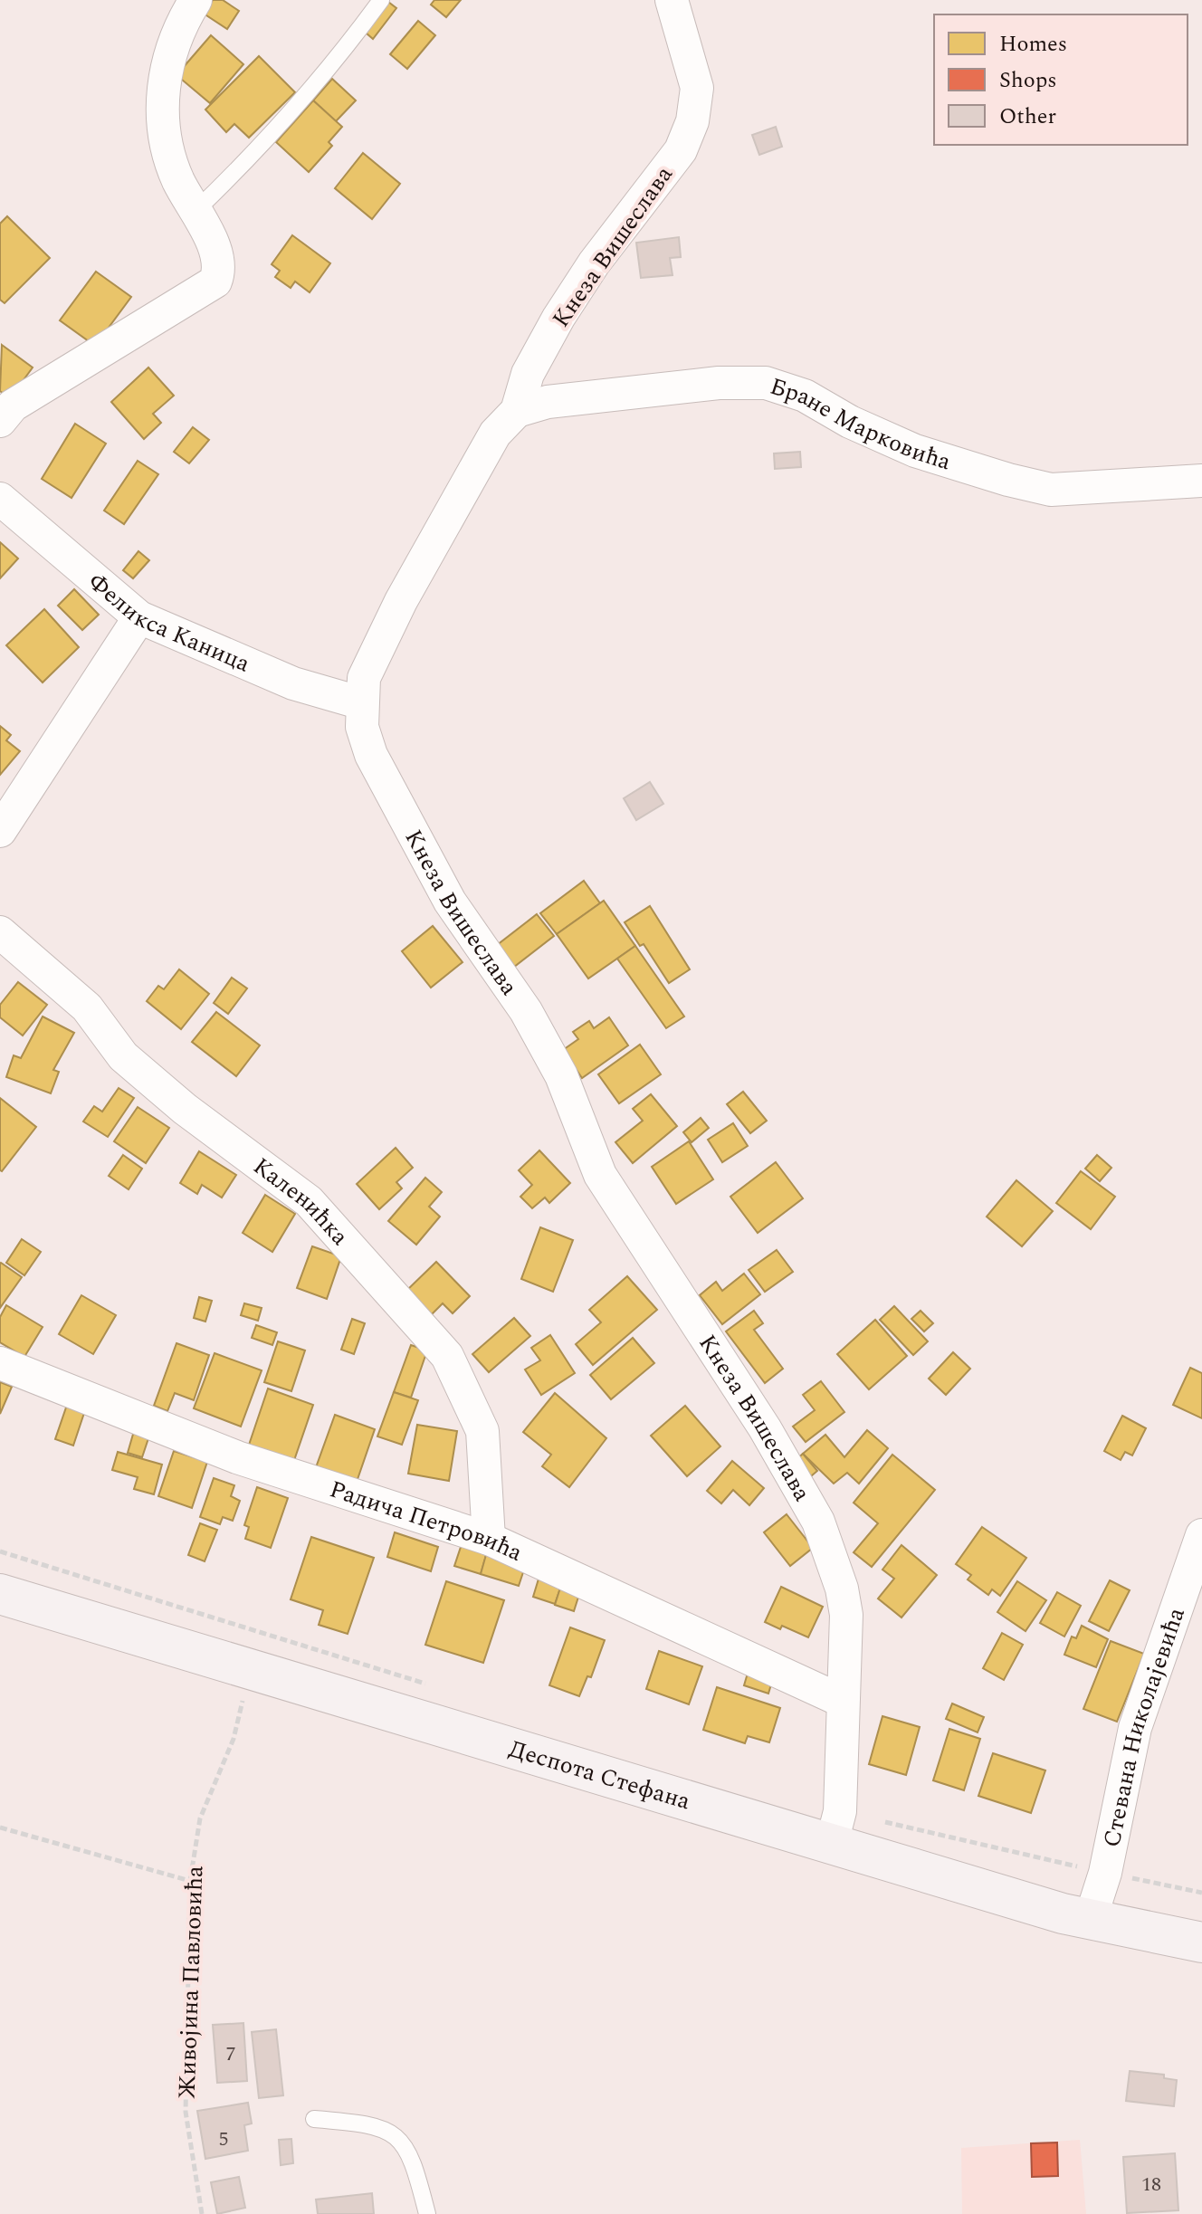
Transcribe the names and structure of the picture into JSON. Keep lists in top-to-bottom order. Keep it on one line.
{"streets":{"main road":["Деспота Стефана"],"street":["Кнеза Вишеслава","Бране Марковића","Феликса Каница","Каленићка","Радича Петровића","Стевана Николајевића"],"path":["Живојина Павловића"]},"crossings":[["Кнеза Вишеслава","Бране Марковића"],["Кнеза Вишеслава","Феликса Каница"],["Кнеза Вишеслава","Радича Петровића"],["Кнеза Вишеслава","Деспота Стефана"],["Каленићка","Радича Петровића"],["Стевана Николајевића","Деспота Стефана"],["Деспота Стефана","Живојина Павловића"]],"house_numbers":["7","5","18"],"legend":["Homes","Shops","Other"]}
